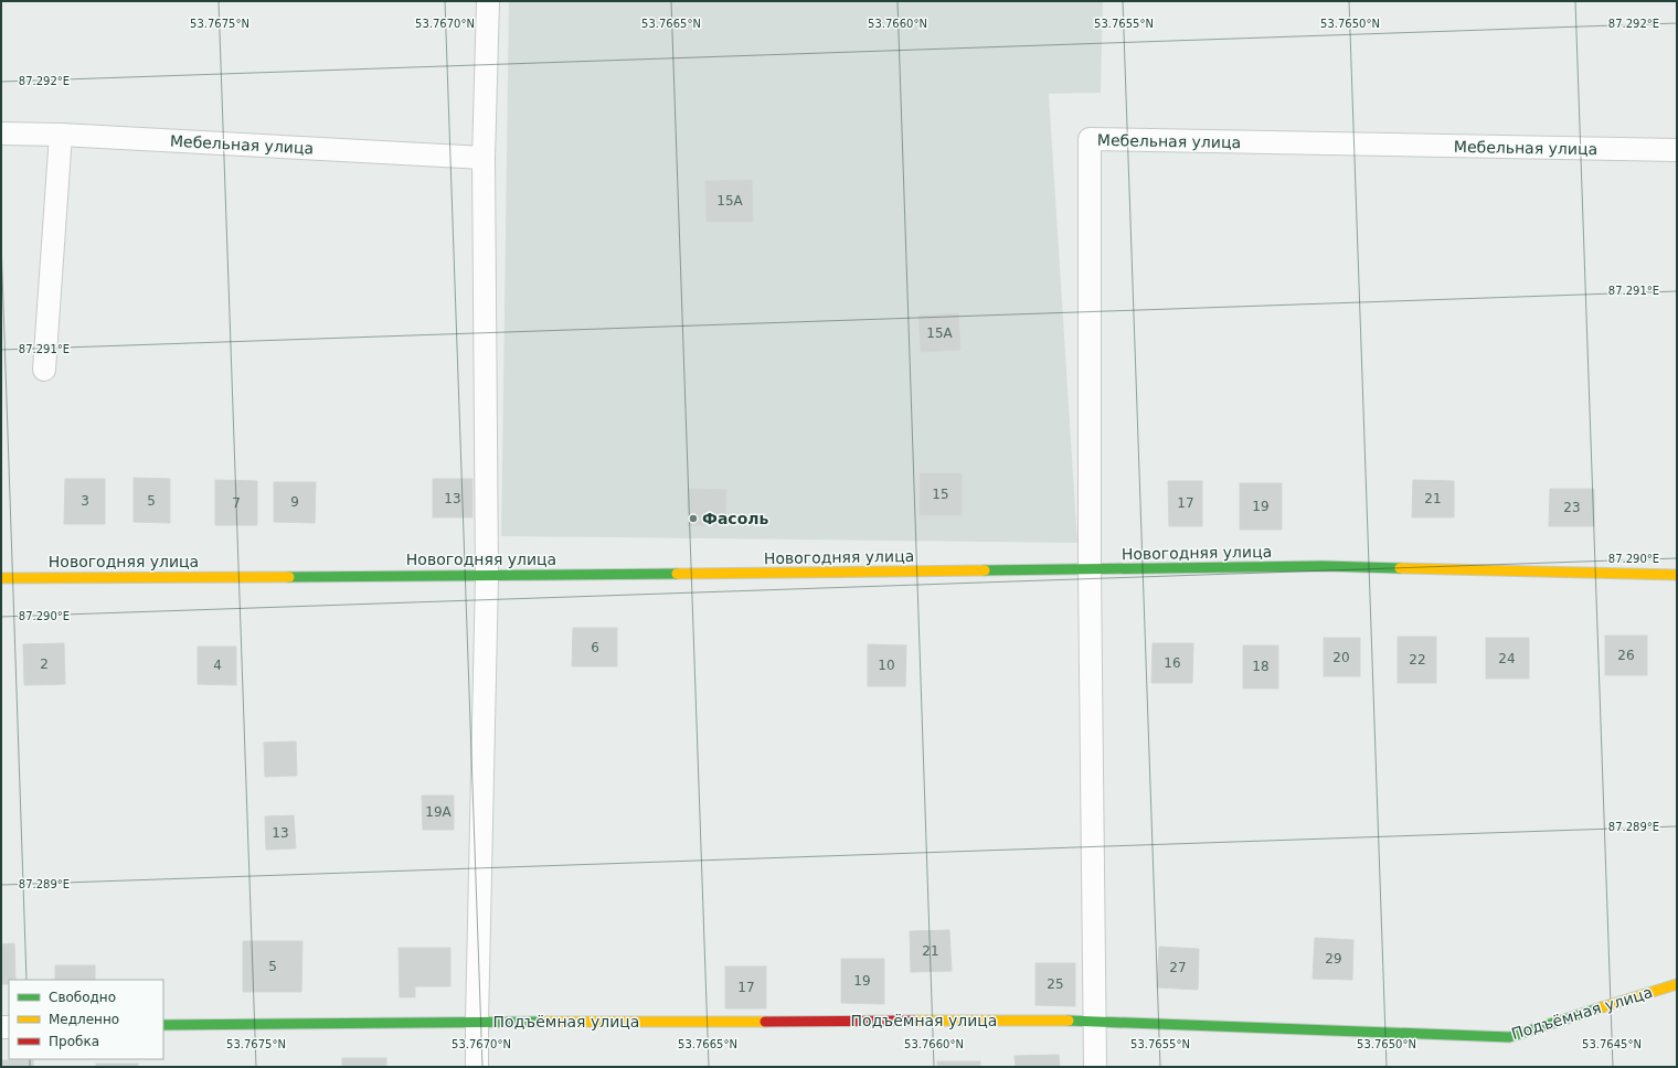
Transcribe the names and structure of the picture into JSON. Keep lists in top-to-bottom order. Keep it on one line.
{"streets":{"street":["Мебельная улица","Новогодняя улица","Подъёмная улица"]},"crossings":[["Мебельная улица","Новогодняя улица"]],"places":["Фасоль"],"house_numbers":["15А","15А","15","13","21","3","5","9","7","17","19","23","6","26","20","24","22","16","2","4","10","18","19А","13","21","29","5","27","19","25","17"],"legend":["Свободно","Медленно","Пробка"],"coordinates":["87.292°E","53.7675°N","53.7670°N","53.7665°N","53.7660°N","53.7655°N","53.7650°N","87.291°E","87.290°E","87.289°E","53.7645°N"]}
